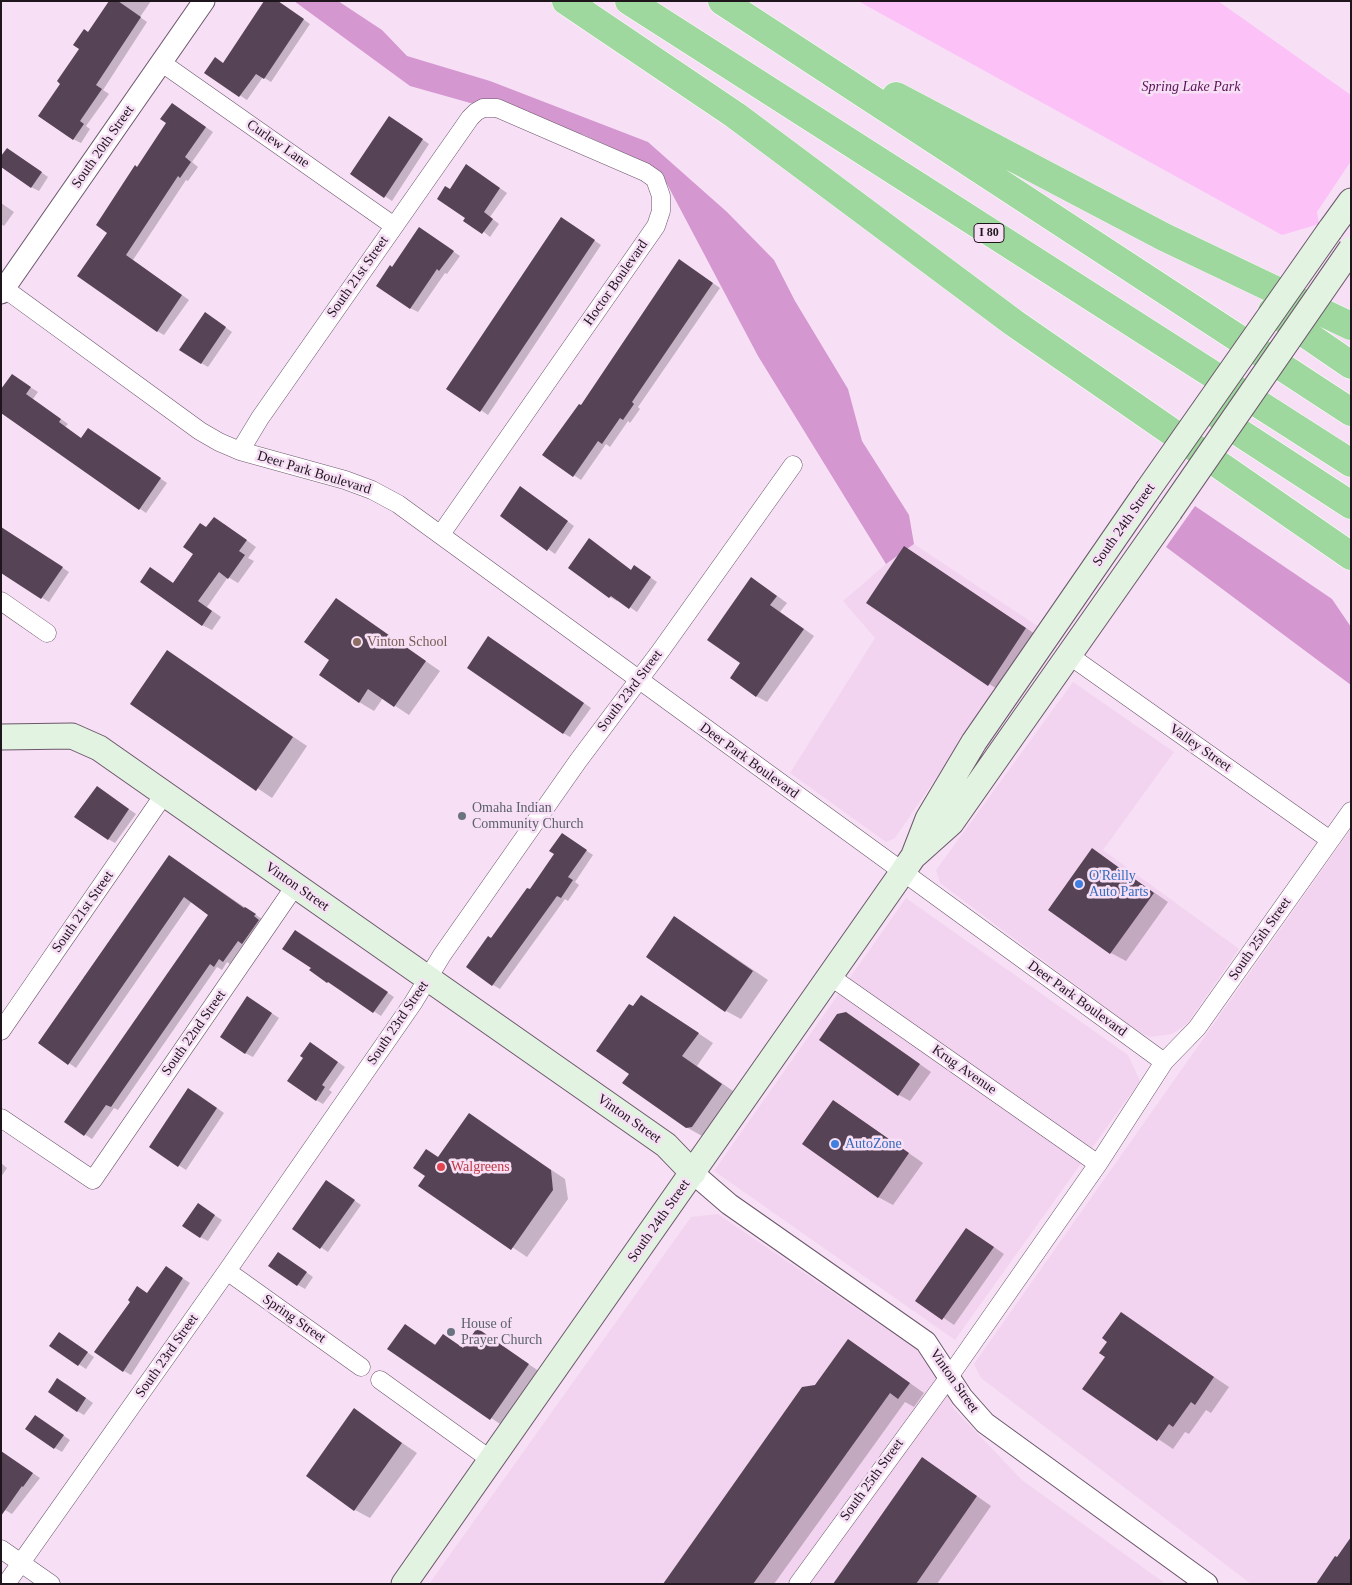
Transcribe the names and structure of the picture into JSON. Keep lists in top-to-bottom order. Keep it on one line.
{"streets":{"highway":["I 80"],"main road":["South 24th Street","Vinton Street"],"street":["Curlew Lane","South 20th Street","South 21st Street","Hoctor Boulevard","Deer Park Boulevard","South 23rd Street","Valley Street","South 25th Street","South 22nd Street","Krug Avenue","Spring Street"]},"crossings":[["Curlew Lane","South 20th Street"],["Curlew Lane","South 21st Street"],["South 20th Street","Deer Park Boulevard"],["South 21st Street","Hoctor Boulevard"],["South 21st Street","Deer Park Boulevard"],["South 21st Street","Vinton Street"],["Hoctor Boulevard","Deer Park Boulevard"],["Deer Park Boulevard","South 24th Street"],["Deer Park Boulevard","South 23rd Street"],["Deer Park Boulevard","South 25th Street"],["South 24th Street","Valley Street"],["South 24th Street","Vinton Street"],["South 24th Street","Krug Avenue"],["South 23rd Street","Vinton Street"],["South 23rd Street","Spring Street"],["Valley Street","South 25th Street"],["Vinton Street","South 25th Street"],["Vinton Street","South 22nd Street"]],"parks":["Spring Lake Park"],"places":["Vinton School","Omaha Indian Community Church","O'Reilly Auto Parts","AutoZone","Walgreens","House of Prayer Church"]}
